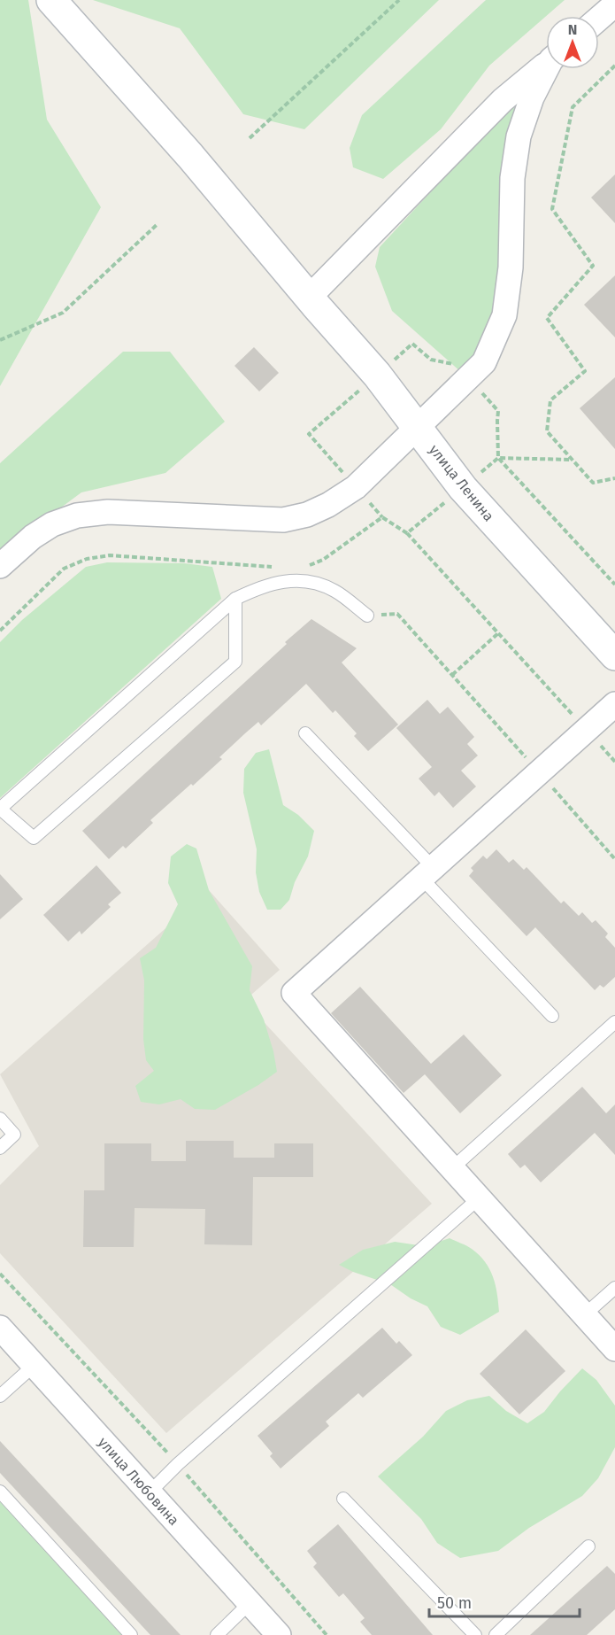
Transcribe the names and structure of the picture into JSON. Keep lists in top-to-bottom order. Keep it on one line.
{"streets":{"main road":["улица Ленина"],"street":["улица Любовина"]},"scale_bar":"50 m","north":"top"}
